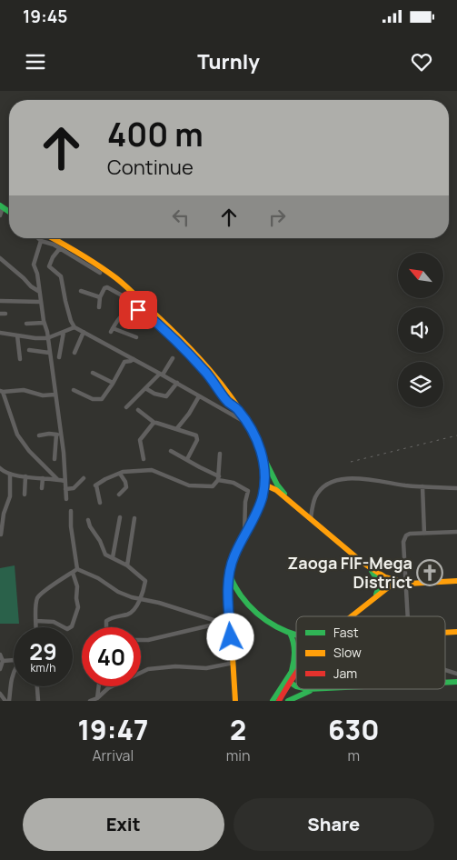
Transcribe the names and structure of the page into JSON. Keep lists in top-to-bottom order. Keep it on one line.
{"places":{"church":["Zaoga FIF-Mega District"]},"legend":["Fast","Slow","Jam"],"north":"top left","page":{"status":"19:45","header":"Turnly","turn":["400 m","Continue"],"speed":"29 km/h","limit":"40","eta":["19:47","Arrival","2","min","630","m"],"buttons":["Exit","Share"]}}
